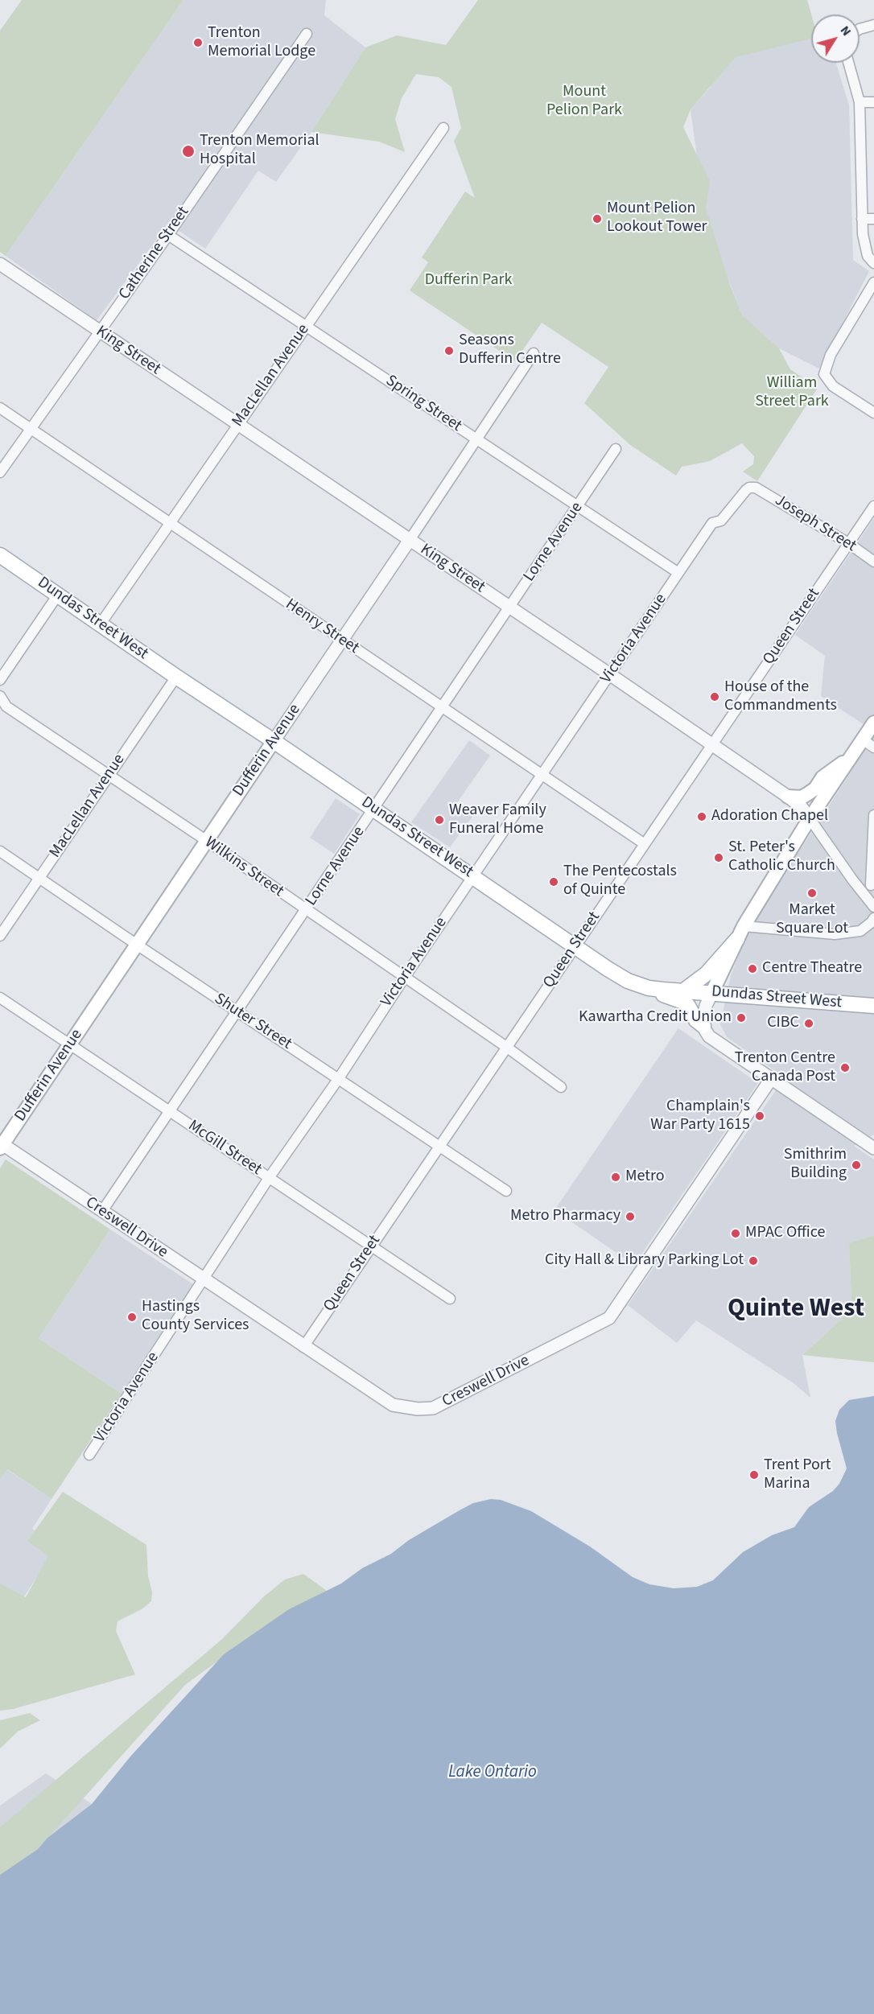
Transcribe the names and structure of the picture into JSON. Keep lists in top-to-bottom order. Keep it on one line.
{"streets":{"main road":["Dundas Street West","Dufferin Avenue"],"street":["Catherine Street","King Street","MacLellan Avenue","Spring Street","Joseph Street","Lorne Avenue","Henry Street","Queen Street","Victoria Avenue","Wilkins Street","Shuter Street","McGill Street","Creswell Drive"]},"crossings":[["Catherine Street","King Street"],["Catherine Street","Spring Street"],["Catherine Street","Henry Street"],["King Street","MacLellan Avenue"],["King Street","Lorne Avenue"],["King Street","Queen Street"],["King Street","Victoria Avenue"],["King Street","Dufferin Avenue"],["MacLellan Avenue","Spring Street"],["MacLellan Avenue","Dundas Street West"],["MacLellan Avenue","Henry Street"],["MacLellan Avenue","Wilkins Street"],["MacLellan Avenue","Shuter Street"],["Spring Street","Lorne Avenue"],["Spring Street","Victoria Avenue"],["Spring Street","Dufferin Avenue"],["Joseph Street","Queen Street"],["Joseph Street","Victoria Avenue"],["Lorne Avenue","Dundas Street West"],["Lorne Avenue","Henry Street"],["Lorne Avenue","Wilkins Street"],["Lorne Avenue","Shuter Street"],["Lorne Avenue","McGill Street"],["Lorne Avenue","Creswell Drive"],["Dundas Street West","Queen Street"],["Dundas Street West","Victoria Avenue"],["Dundas Street West","Dufferin Avenue"],["Henry Street","Queen Street"],["Henry Street","Victoria Avenue"],["Henry Street","Dufferin Avenue"],["Queen Street","Wilkins Street"],["Queen Street","Shuter Street"],["Queen Street","McGill Street"],["Queen Street","Creswell Drive"],["Victoria Avenue","Wilkins Street"],["Victoria Avenue","Shuter Street"],["Victoria Avenue","McGill Street"],["Victoria Avenue","Creswell Drive"],["Dufferin Avenue","Wilkins Street"],["Dufferin Avenue","Shuter Street"],["Dufferin Avenue","McGill Street"],["Dufferin Avenue","Creswell Drive"]],"districts":["Quinte West"],"water":["Lake Ontario"],"parks":["Mount Pelion Park","Dufferin Park","William Street Park"],"places":["Trenton Memorial Lodge","Trenton Memorial Hospital","Mount Pelion Lookout Tower","Seasons Dufferin Centre","House of the Commandments","Adoration Chapel","Weaver Family Funeral Home","St. Peter's Catholic Church","The Pentecostals of Quinte","Market Square Lot","Centre Theatre","Kawartha Credit Union","CIBC","Trenton Centre Canada Post","Champlain's War Party 1615","Smithrim Building","Metro","Metro Pharmacy","MPAC Office","City Hall & Library Parking Lot","Hastings County Services","Trent Port Marina"],"north":"top right"}
